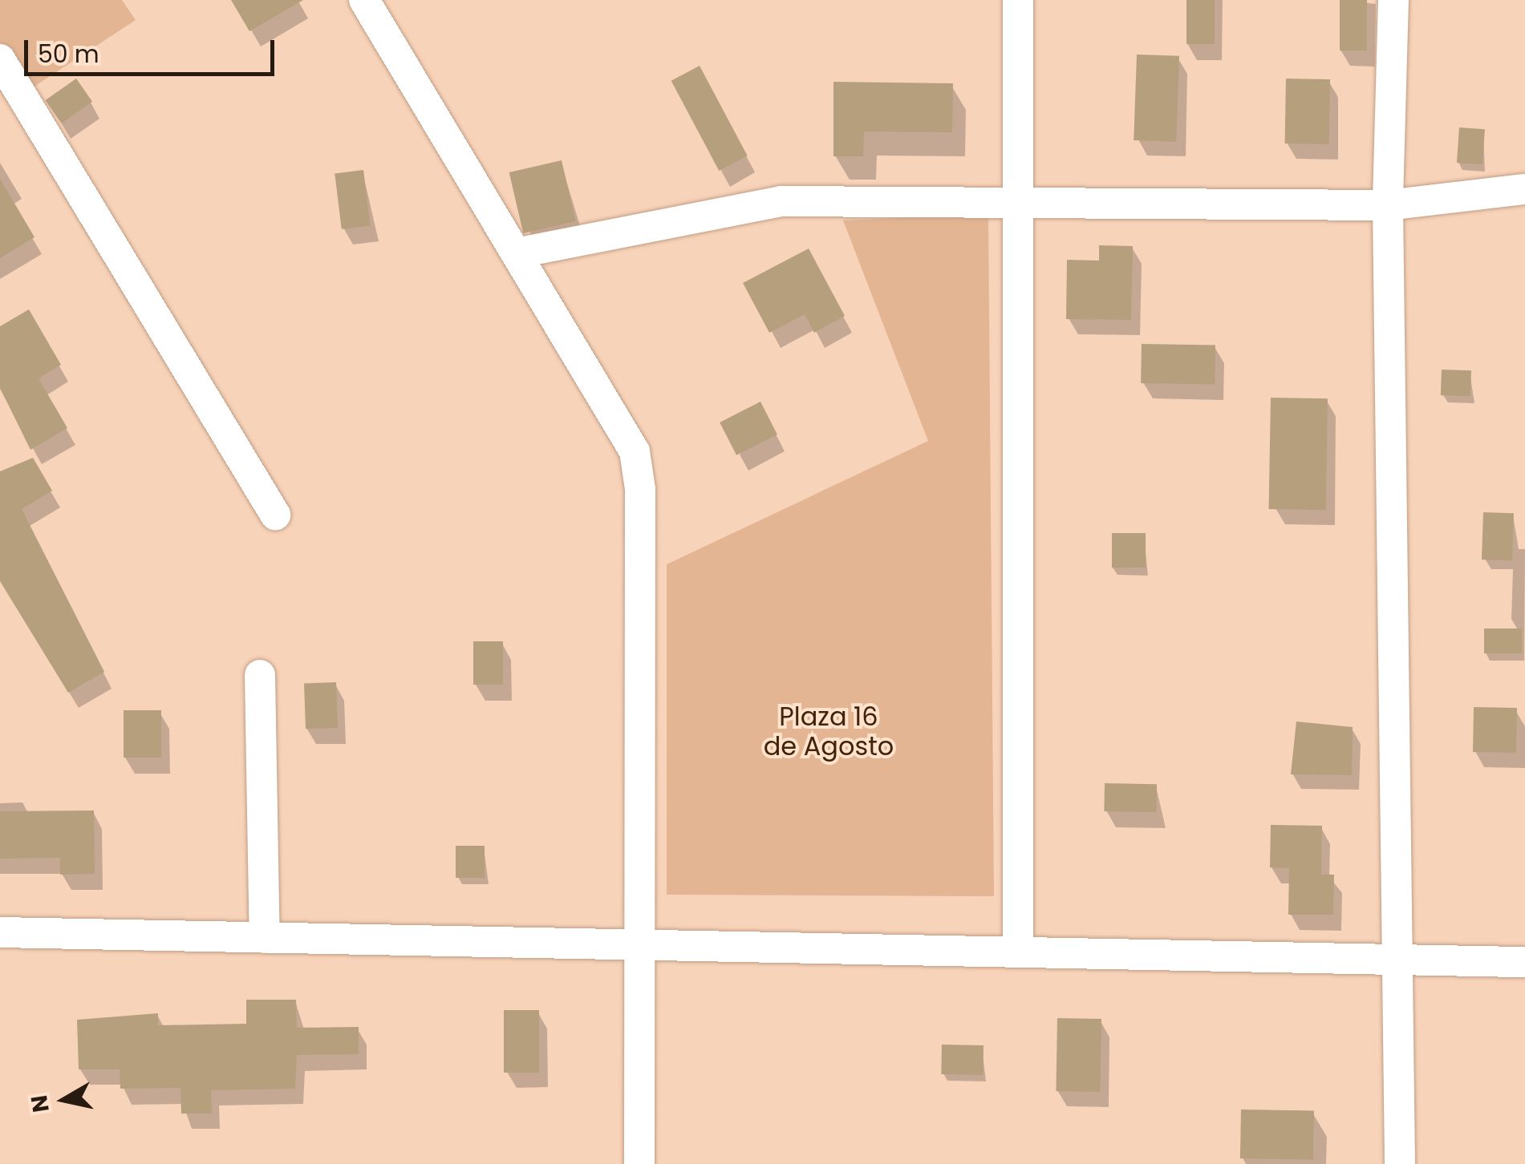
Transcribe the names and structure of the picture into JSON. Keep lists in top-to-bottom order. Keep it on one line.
{"parks":["Plaza 16 de Agosto"],"scale_bar":"50 m","north":"left"}
